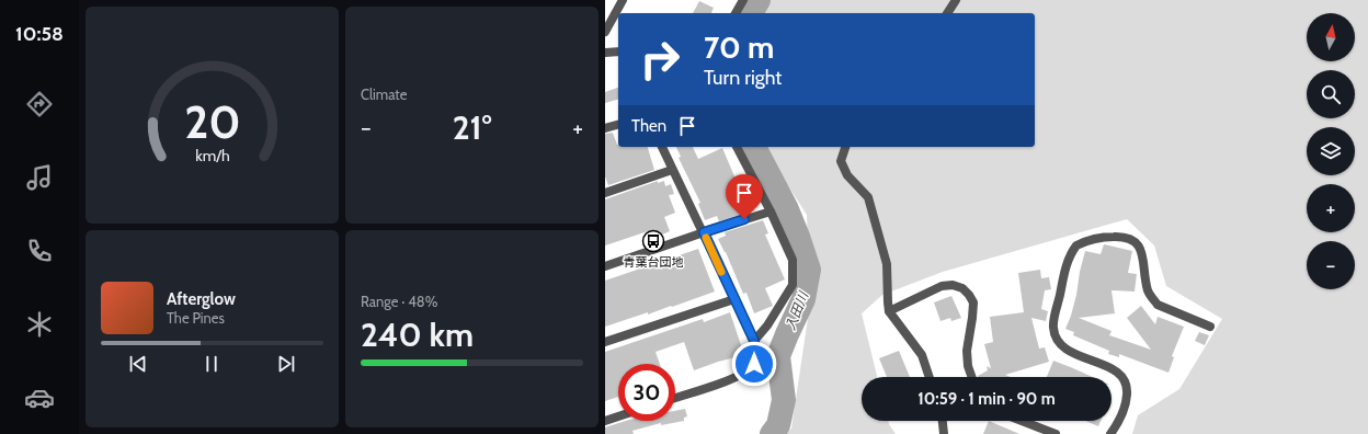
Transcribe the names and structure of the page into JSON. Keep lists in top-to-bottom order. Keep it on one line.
{"water":["入田川"],"places":{"bus stop":["青葉台団地"]},"north":"top","page":{"tabs":"10:58","tile":["Climate",["Range · 48%","240 km"]],"map_buttons":["+","−"],"turn":["70 m","Turn right"],"then":"Then","heat":["−","21°","+"],"song":["Afterglow","The Pines"],"limit":"30","trip":"10:59 · 1 min · 90 m","gauge":["20","km/h"]}}
